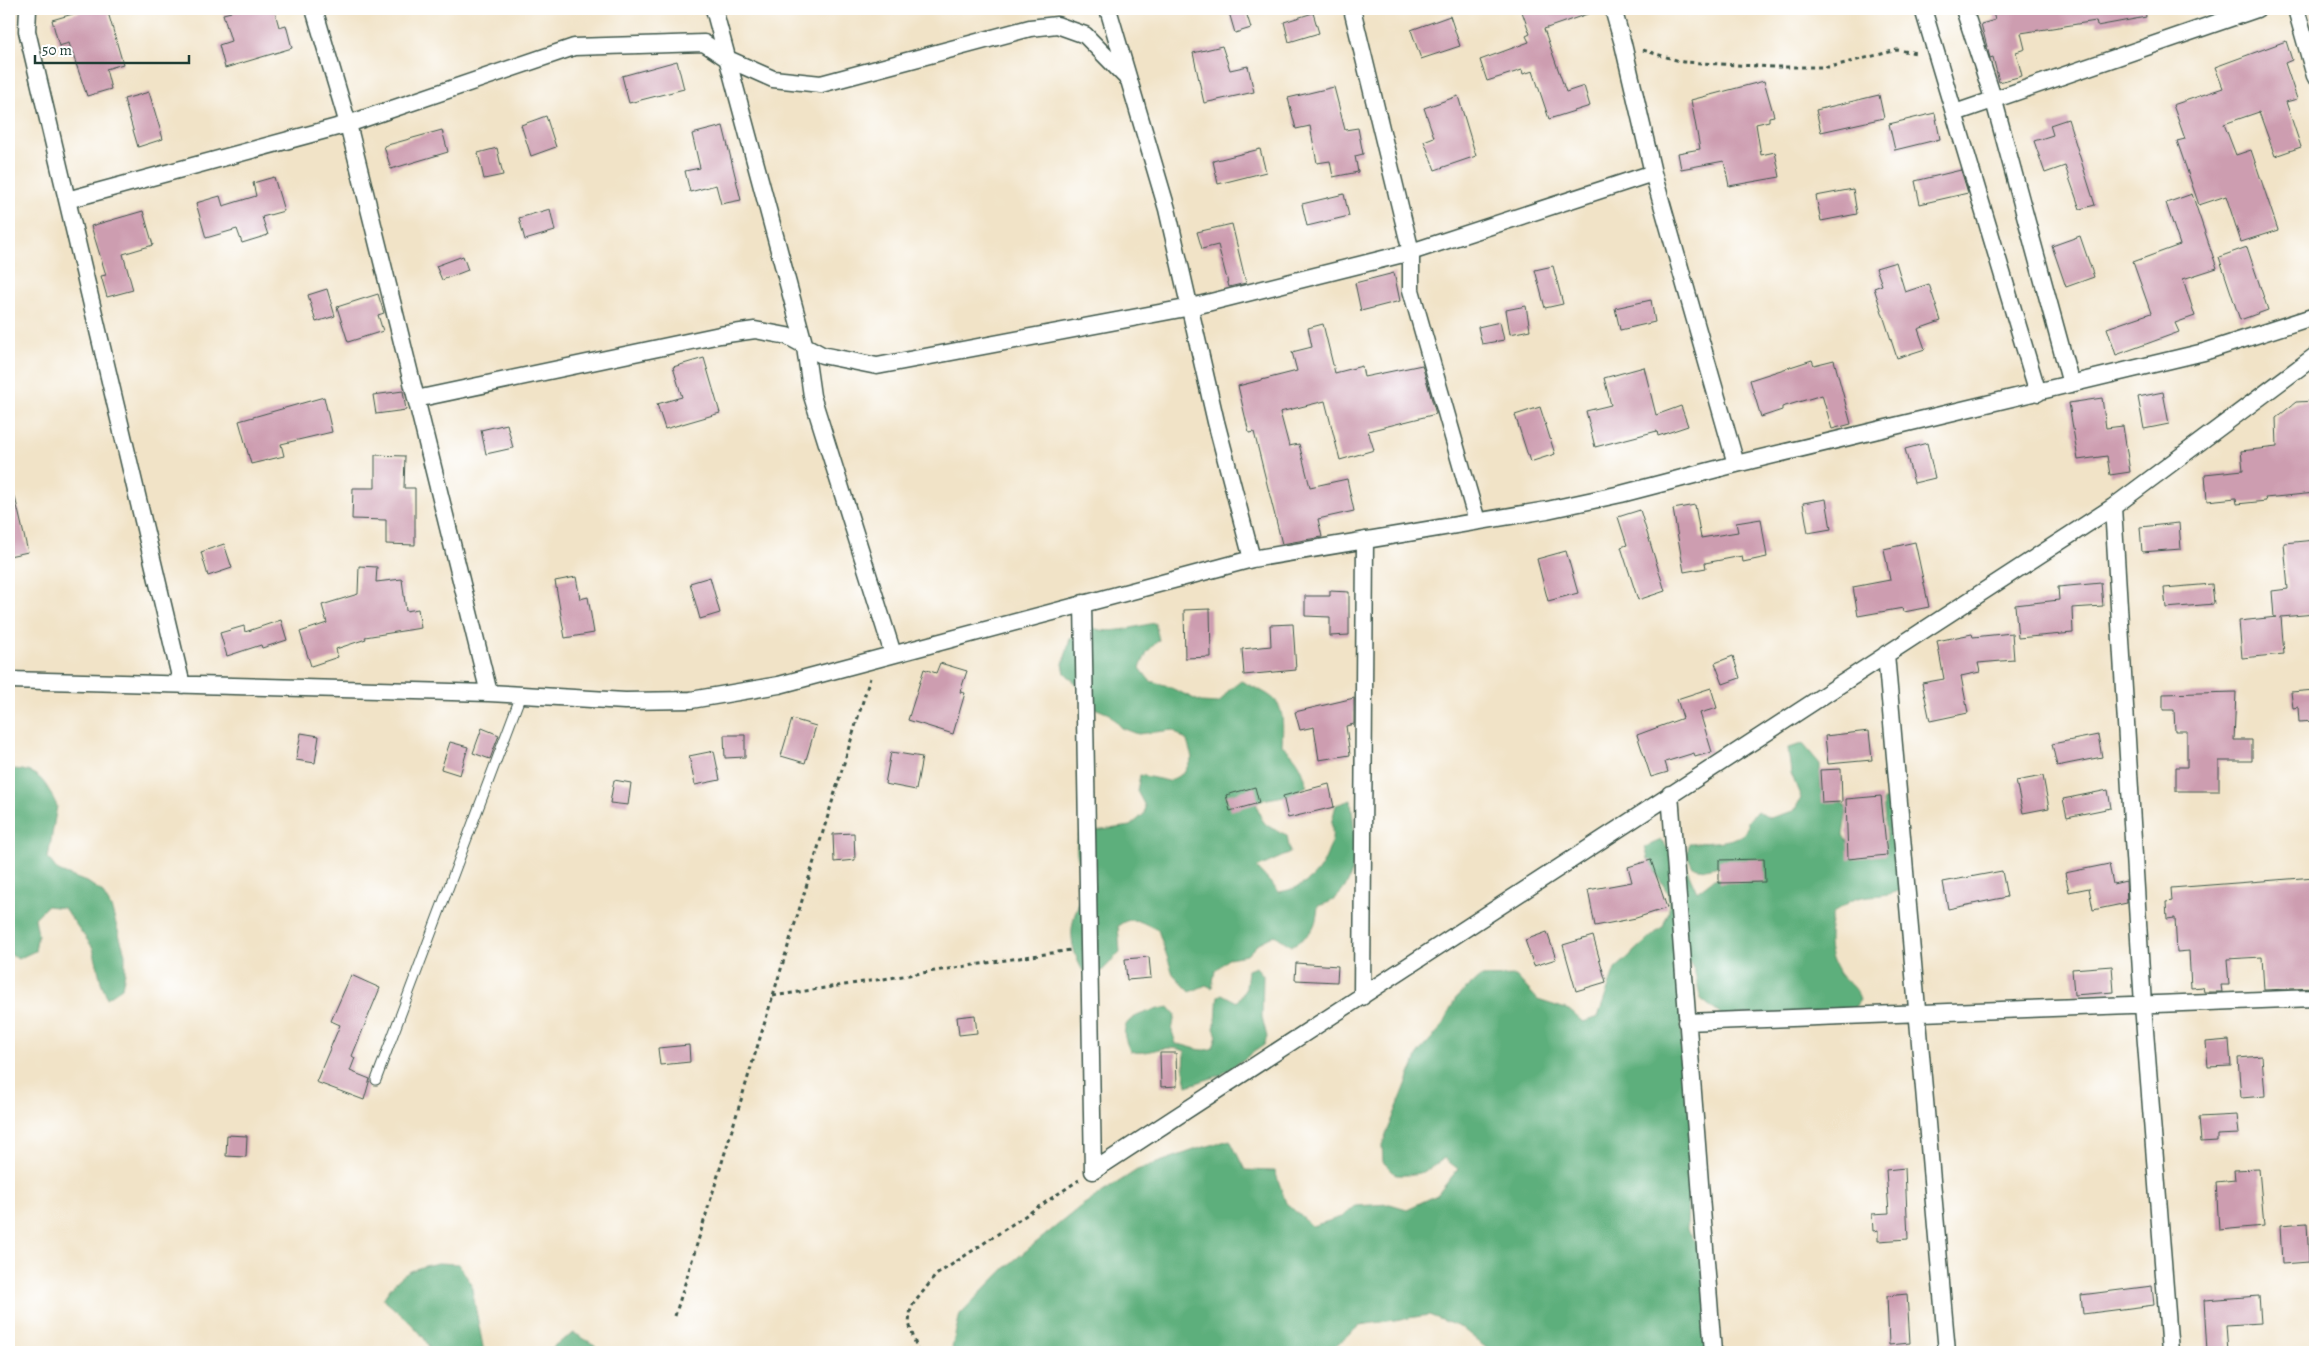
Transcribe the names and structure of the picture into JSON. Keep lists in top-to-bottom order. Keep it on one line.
{"scale_bar":"50 m"}
